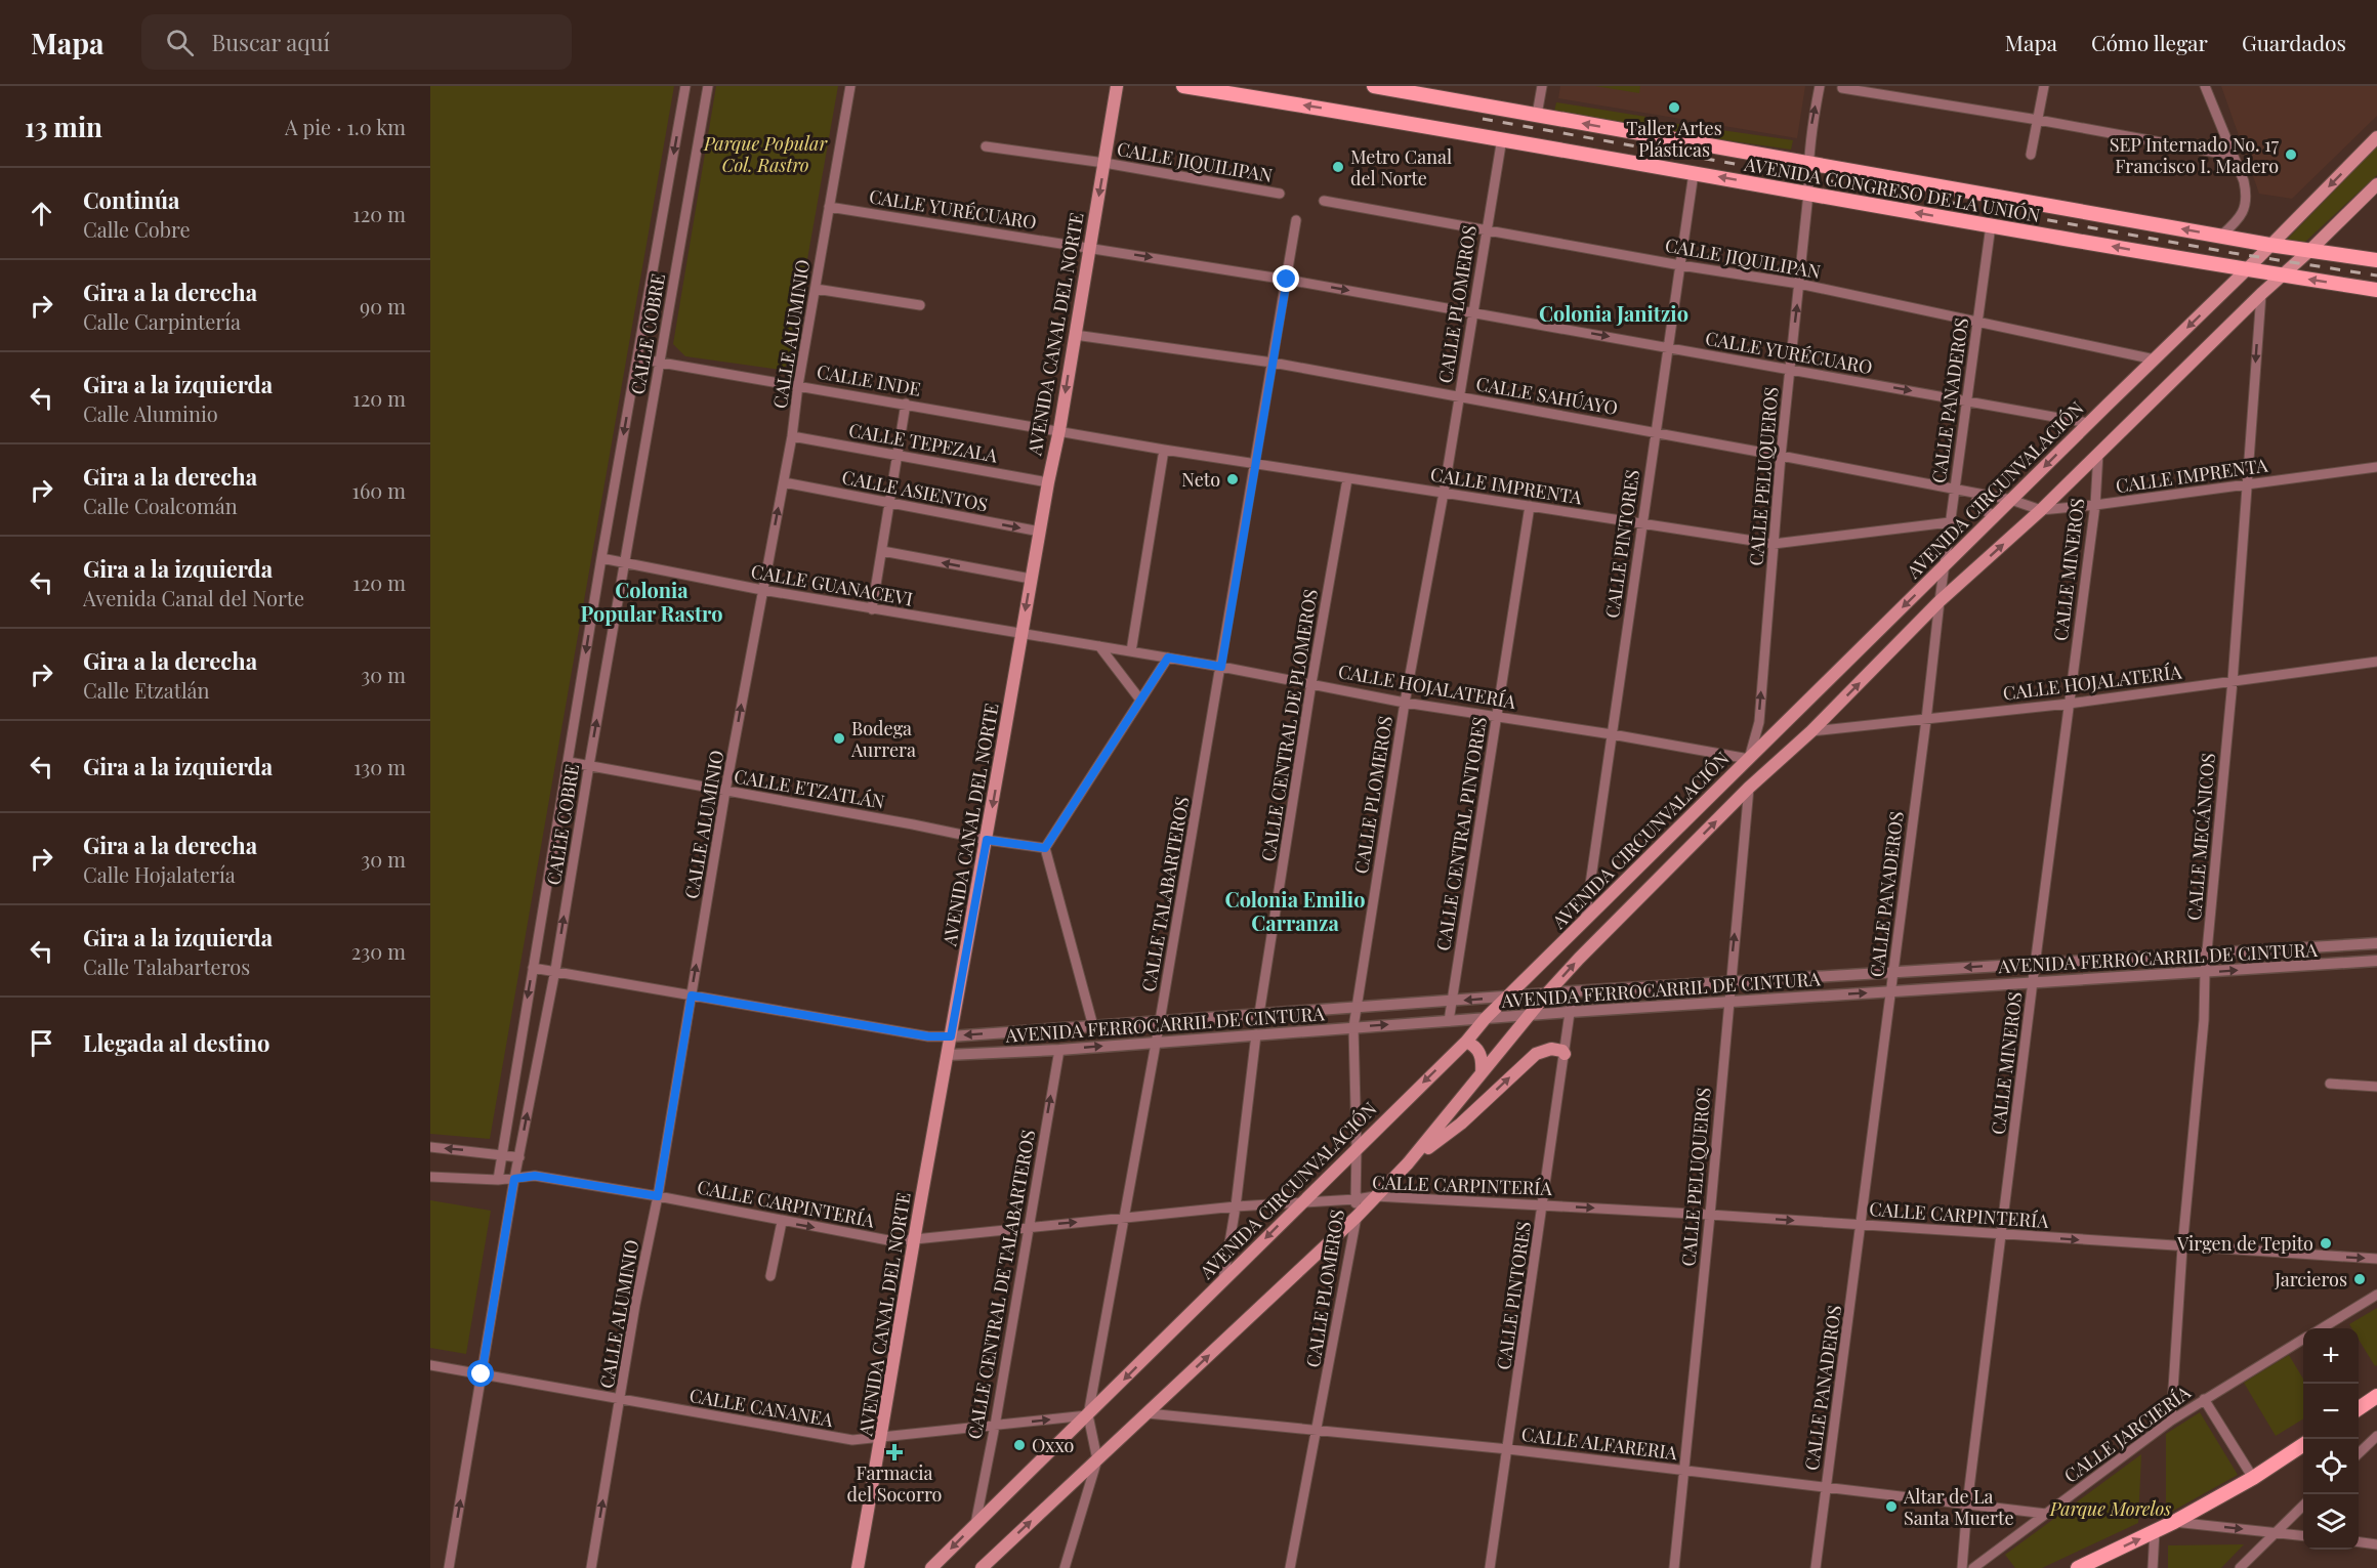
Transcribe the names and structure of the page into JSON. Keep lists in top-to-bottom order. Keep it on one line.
{"streets":{"main road":["AVENIDA CONGRESO DE LA UNIÓN","AVENIDA CANAL DEL NORTE","AVENIDA CIRCUNVALACIÓN"],"street":["CALLE JIQUILIPAN","CALLE YURÉCUARO","CALLE PLOMEROS","CALLE COBRE","CALLE ALUMINIO","CALLE INDE","CALLE SAHÚAYO","CALLE PANADEROS","CALLE TEPEZALA","CALLE IMPRENTA","CALLE PELUQUEROS","CALLE ASIENTOS","CALLE PINTORES","CALLE MINEROS","CALLE GUANACEVI","CALLE HOJALATERÍA","CALLE CENTRAL DE PLOMEROS","CALLE ETZATLÁN","CALLE CENTRAL PINTORES","CALLE MECÁNICOS","CALLE TALABARTEROS","AVENIDA FERROCARRIL DE CINTURA","CALLE CARPINTERÍA","CALLE CENTRAL DE TALABARTEROS","CALLE CANANEA","CALLE JARCIERÍA","CALLE ALFARERIA"]},"crossings":[["CALLE JIQUILIPAN","CALLE PLOMEROS"],["CALLE JIQUILIPAN","AVENIDA CANAL DEL NORTE"],["CALLE JIQUILIPAN","CALLE PANADEROS"],["CALLE JIQUILIPAN","CALLE PELUQUEROS"],["CALLE JIQUILIPAN","AVENIDA CIRCUNVALACIÓN"],["CALLE JIQUILIPAN","CALLE PINTORES"],["AVENIDA CONGRESO DE LA UNIÓN","CALLE PLOMEROS"],["AVENIDA CONGRESO DE LA UNIÓN","CALLE PANADEROS"],["AVENIDA CONGRESO DE LA UNIÓN","CALLE PELUQUEROS"],["AVENIDA CONGRESO DE LA UNIÓN","AVENIDA CIRCUNVALACIÓN"],["AVENIDA CONGRESO DE LA UNIÓN","CALLE PINTORES"],["CALLE YURÉCUARO","CALLE PLOMEROS"],["CALLE YURÉCUARO","CALLE ALUMINIO"],["CALLE YURÉCUARO","AVENIDA CANAL DEL NORTE"],["CALLE YURÉCUARO","CALLE PANADEROS"],["CALLE YURÉCUARO","CALLE PELUQUEROS"],["CALLE YURÉCUARO","AVENIDA CIRCUNVALACIÓN"],["CALLE YURÉCUARO","CALLE PINTORES"],["CALLE YURÉCUARO","CALLE TALABARTEROS"],["CALLE PLOMEROS","CALLE SAHÚAYO"],["CALLE PLOMEROS","CALLE IMPRENTA"],["CALLE PLOMEROS","AVENIDA CIRCUNVALACIÓN"],["CALLE PLOMEROS","CALLE HOJALATERÍA"],["CALLE PLOMEROS","AVENIDA FERROCARRIL DE CINTURA"],["CALLE PLOMEROS","CALLE CARPINTERÍA"],["CALLE PLOMEROS","CALLE ALFARERIA"],["CALLE COBRE","CALLE INDE"],["CALLE COBRE","CALLE GUANACEVI"],["CALLE COBRE","CALLE ETZATLÁN"],["CALLE COBRE","CALLE CARPINTERÍA"],["CALLE COBRE","CALLE CANANEA"],["CALLE ALUMINIO","CALLE INDE"],["CALLE ALUMINIO","CALLE TEPEZALA"],["CALLE ALUMINIO","CALLE ASIENTOS"],["CALLE ALUMINIO","CALLE GUANACEVI"],["CALLE ALUMINIO","CALLE ETZATLÁN"],["CALLE ALUMINIO","CALLE CARPINTERÍA"],["CALLE ALUMINIO","CALLE CANANEA"],["AVENIDA CANAL DEL NORTE","CALLE INDE"],["AVENIDA CANAL DEL NORTE","CALLE SAHÚAYO"],["AVENIDA CANAL DEL NORTE","CALLE TEPEZALA"],["AVENIDA CANAL DEL NORTE","CALLE IMPRENTA"],["AVENIDA CANAL DEL NORTE","CALLE ASIENTOS"],["AVENIDA CANAL DEL NORTE","CALLE GUANACEVI"],["AVENIDA CANAL DEL NORTE","CALLE HOJALATERÍA"],["AVENIDA CANAL DEL NORTE","CALLE ETZATLÁN"],["AVENIDA CANAL DEL NORTE","AVENIDA FERROCARRIL DE CINTURA"],["AVENIDA CANAL DEL NORTE","CALLE CARPINTERÍA"],["AVENIDA CANAL DEL NORTE","CALLE CANANEA"],["CALLE INDE","CALLE IMPRENTA"],["CALLE SAHÚAYO","CALLE PANADEROS"],["CALLE SAHÚAYO","CALLE IMPRENTA"],["CALLE SAHÚAYO","CALLE PELUQUEROS"],["CALLE SAHÚAYO","AVENIDA CIRCUNVALACIÓN"],["CALLE SAHÚAYO","CALLE PINTORES"],["CALLE SAHÚAYO","CALLE TALABARTEROS"],["CALLE PANADEROS","CALLE IMPRENTA"],["CALLE PANADEROS","AVENIDA CIRCUNVALACIÓN"],["CALLE PANADEROS","CALLE HOJALATERÍA"],["CALLE PANADEROS","AVENIDA FERROCARRIL DE CINTURA"],["CALLE PANADEROS","CALLE CARPINTERÍA"],["CALLE PANADEROS","CALLE ALFARERIA"],["CALLE IMPRENTA","CALLE PELUQUEROS"],["CALLE IMPRENTA","AVENIDA CIRCUNVALACIÓN"],["CALLE IMPRENTA","CALLE PINTORES"],["CALLE IMPRENTA","CALLE MINEROS"],["CALLE IMPRENTA","CALLE CENTRAL DE PLOMEROS"],["CALLE IMPRENTA","CALLE CENTRAL PINTORES"],["CALLE IMPRENTA","CALLE MECÁNICOS"],["CALLE IMPRENTA","CALLE TALABARTEROS"],["CALLE PELUQUEROS","AVENIDA CIRCUNVALACIÓN"],["CALLE PELUQUEROS","CALLE HOJALATERÍA"],["CALLE PELUQUEROS","AVENIDA FERROCARRIL DE CINTURA"],["CALLE PELUQUEROS","CALLE CARPINTERÍA"],["CALLE PELUQUEROS","CALLE ALFARERIA"],["AVENIDA CIRCUNVALACIÓN","CALLE PINTORES"],["AVENIDA CIRCUNVALACIÓN","CALLE HOJALATERÍA"],["AVENIDA CIRCUNVALACIÓN","CALLE TALABARTEROS"],["AVENIDA CIRCUNVALACIÓN","AVENIDA FERROCARRIL DE CINTURA"],["AVENIDA CIRCUNVALACIÓN","CALLE CARPINTERÍA"],["AVENIDA CIRCUNVALACIÓN","CALLE CENTRAL DE TALABARTEROS"],["AVENIDA CIRCUNVALACIÓN","CALLE CANANEA"],["CALLE PINTORES","CALLE HOJALATERÍA"],["CALLE PINTORES","AVENIDA FERROCARRIL DE CINTURA"],["CALLE PINTORES","CALLE CARPINTERÍA"],["CALLE PINTORES","CALLE ALFARERIA"],["CALLE MINEROS","CALLE HOJALATERÍA"],["CALLE MINEROS","AVENIDA FERROCARRIL DE CINTURA"],["CALLE MINEROS","CALLE CARPINTERÍA"],["CALLE MINEROS","CALLE ALFARERIA"],["CALLE GUANACEVI","CALLE HOJALATERÍA"],["CALLE HOJALATERÍA","CALLE CENTRAL DE PLOMEROS"],["CALLE HOJALATERÍA","CALLE CENTRAL PINTORES"],["CALLE HOJALATERÍA","CALLE MECÁNICOS"],["CALLE HOJALATERÍA","CALLE TALABARTEROS"],["CALLE CENTRAL DE PLOMEROS","AVENIDA FERROCARRIL DE CINTURA"],["CALLE CENTRAL PINTORES","AVENIDA FERROCARRIL DE CINTURA"],["CALLE MECÁNICOS","AVENIDA FERROCARRIL DE CINTURA"],["CALLE MECÁNICOS","CALLE CARPINTERÍA"],["CALLE MECÁNICOS","CALLE JARCIERÍA"],["CALLE TALABARTEROS","AVENIDA FERROCARRIL DE CINTURA"],["CALLE TALABARTEROS","CALLE CARPINTERÍA"],["CALLE TALABARTEROS","CALLE CANANEA"],["AVENIDA FERROCARRIL DE CINTURA","CALLE CENTRAL DE TALABARTEROS"],["CALLE CARPINTERÍA","CALLE CENTRAL DE TALABARTEROS"],["CALLE CENTRAL DE TALABARTEROS","CALLE CANANEA"],["CALLE JARCIERÍA","CALLE ALFARERIA"]],"one_way":["AVENIDA CONGRESO DE LA UNIÓN","CALLE YURÉCUARO","CALLE ALUMINIO","CALLE PELUQUEROS","CALLE CARPINTERÍA","CALLE CENTRAL DE TALABARTEROS"],"districts":["Colonia Janitzio","Colonia Popular Rastro","Colonia Emilio Carranza"],"parks":["Parque Popular Col. Rastro","Parque Morelos"],"places":{"other":["Taller Artes Plásticas","SEP Internado No. 17 Francisco I. Madero","Metro Canal del Norte","Neto","Bodega Aurrera","Virgen de Tepito","Jarcieros","Oxxo","Altar de La Santa Muerte"],"health":["Farmacia del Socorro"]},"page":{"header":"Mapa","search":"Buscar aquí","nav":["Mapa","Cómo llegar","Guardados"],"heading":["13 min","A pie · 1.0 km"],"list":[["Continúa","Calle Cobre","120 m"],["Gira a la derecha","Calle Carpintería","90 m"],["Gira a la izquierda","Calle Aluminio","120 m"],["Gira a la derecha","Calle Coalcomán","160 m"],["Gira a la izquierda","Avenida Canal del Norte","120 m"],["Gira a la derecha","Calle Etzatlán","30 m"],["Gira a la izquierda","130 m"],["Gira a la derecha","Calle Hojalatería","30 m"],["Gira a la izquierda","Calle Talabarteros","230 m"],"Llegada al destino"],"map_buttons":["+","−"]}}
